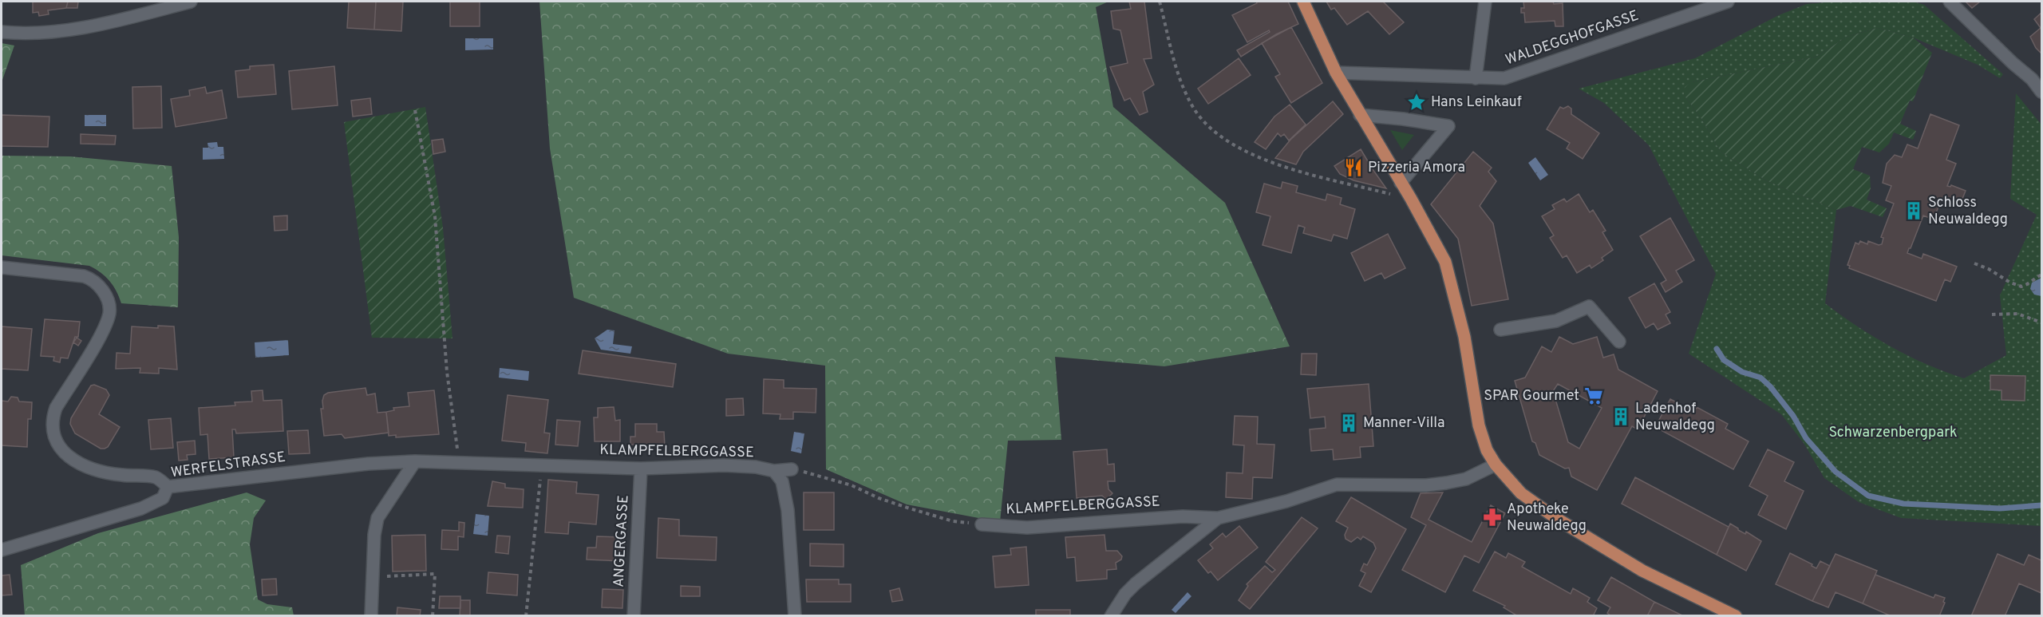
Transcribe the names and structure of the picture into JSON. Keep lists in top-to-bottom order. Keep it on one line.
{"streets":{"street":["WALDEGGHOFGASSE","KLAMPFELBERGGASSE","WERFELSTRASSE","ANGERGASSE"]},"crossings":[["KLAMPFELBERGGASSE","WERFELSTRASSE"],["KLAMPFELBERGGASSE","ANGERGASSE"]],"parks":["Schwarzenbergpark"],"places":{"place":["Hans Leinkauf"],"restaurant":["Pizzeria Amora"],"building":["Schloss Neuwaldegg","Ladenhof Neuwaldegg","Manner-Villa"],"supermarket":["SPAR Gourmet"],"pharmacy":["Apotheke Neuwaldegg"]}}
